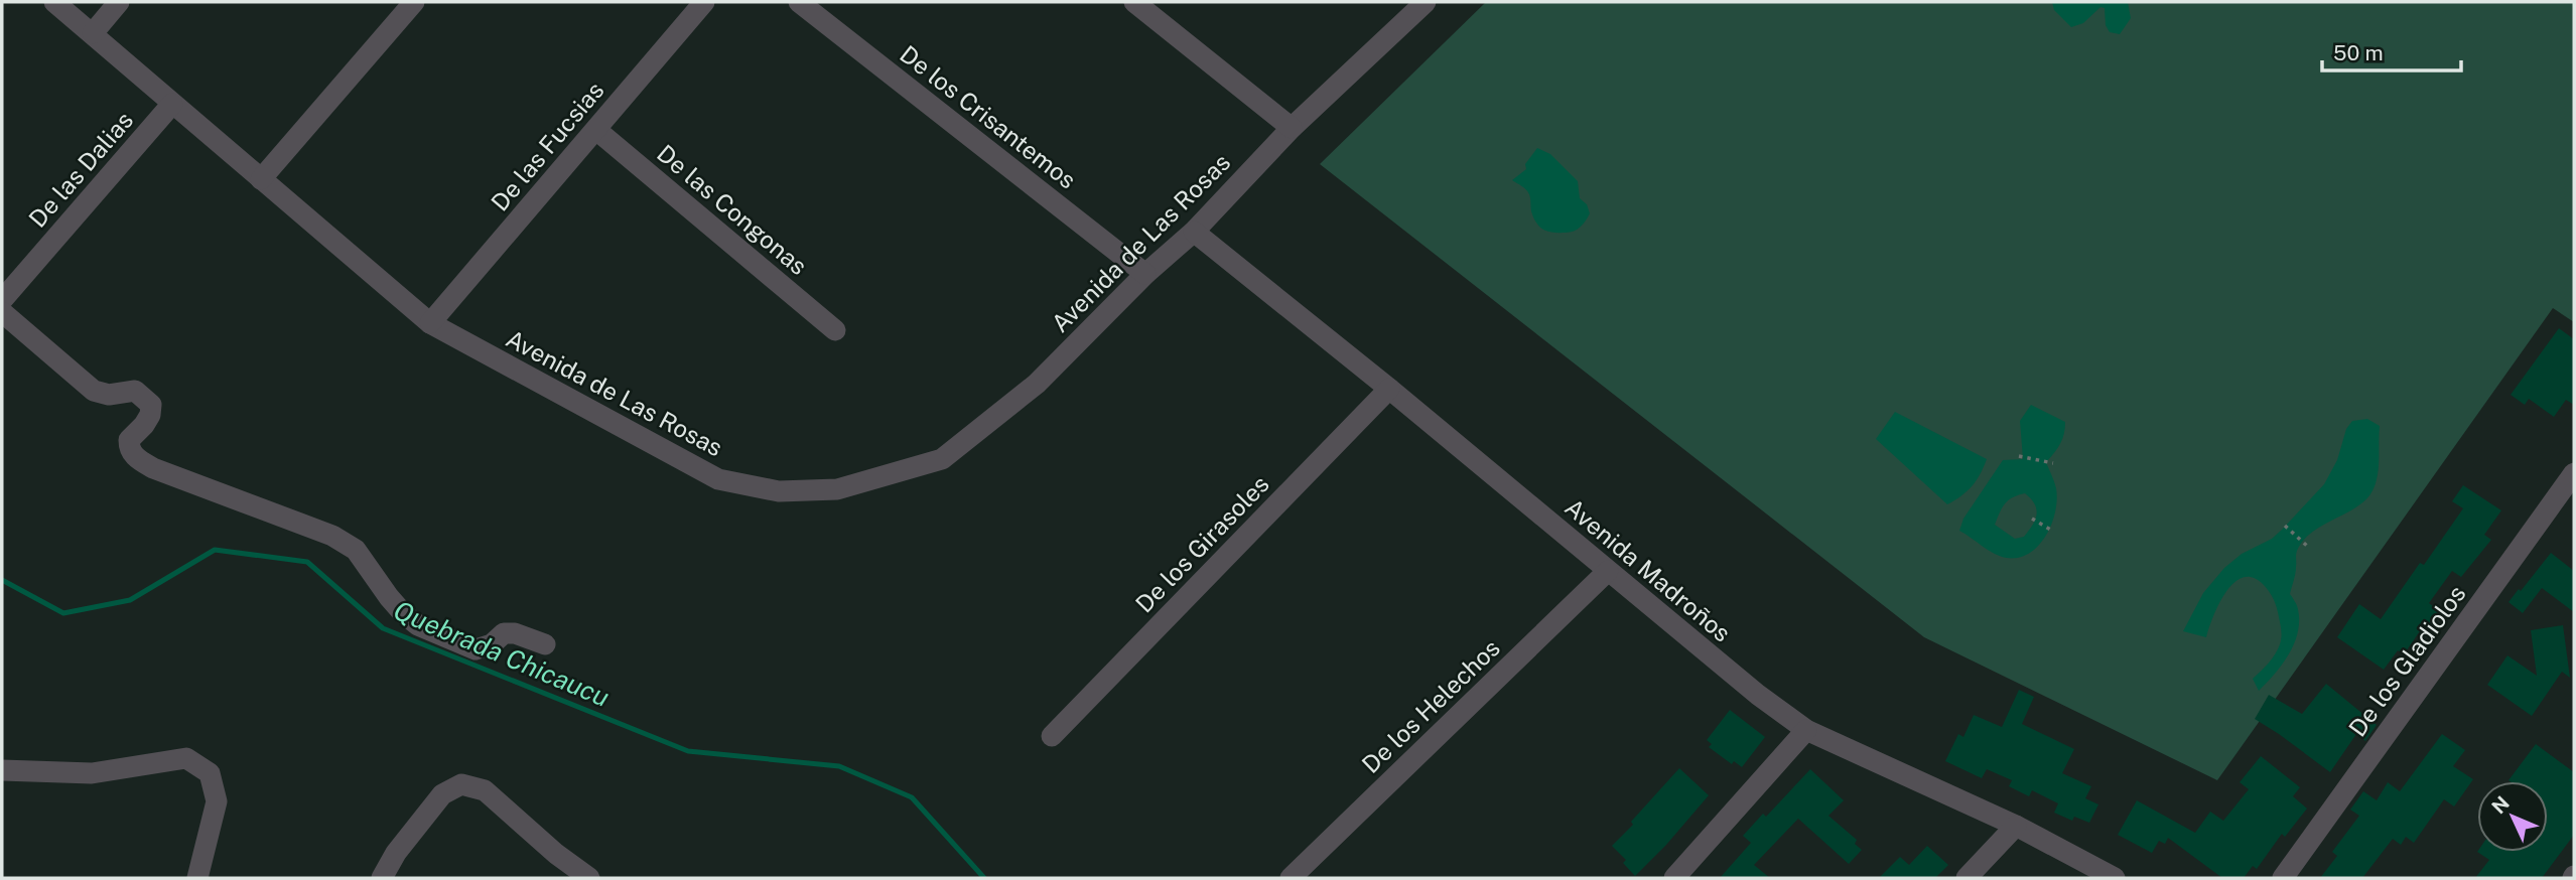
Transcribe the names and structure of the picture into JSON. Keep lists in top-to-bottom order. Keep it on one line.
{"streets":{"street":["De los Crisantemos","De las Fucsias","De las Dalias","De las Congonas","Avenida de Las Rosas","De los Girasoles","Avenida Madroños","De los Gladiolos","De los Helechos"]},"crossings":[["De los Crisantemos","Avenida de Las Rosas"],["De las Fucsias","De las Congonas"],["De las Fucsias","Avenida de Las Rosas"],["De las Dalias","Avenida de Las Rosas"],["Avenida de Las Rosas","Avenida Madroños"],["De los Girasoles","Avenida Madroños"],["Avenida Madroños","De los Helechos"]],"water":["Quebrada Chicaucu"],"scale_bar":"50 m","north":"top left"}
